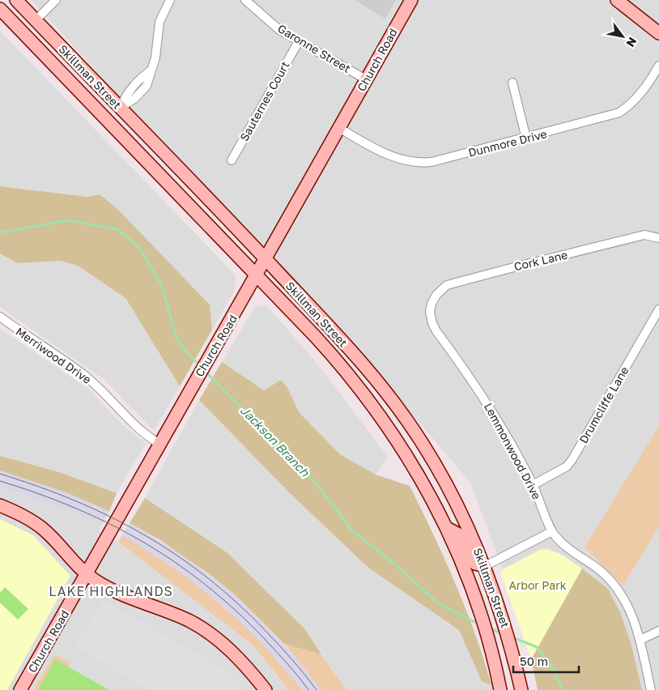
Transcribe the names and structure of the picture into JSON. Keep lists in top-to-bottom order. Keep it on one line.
{"streets":{"main road":["Church Road","Skillman Street"],"street":["Garonne Street","Sauternes Court","Dunmore Drive","Cork Lane","Merriwood Drive","Drumcliffe Lane","Lemmonwood Drive"]},"crossings":[["Garonne Street","Church Road"],["Garonne Street","Sauternes Court"],["Church Road","Skillman Street"],["Church Road","Dunmore Drive"],["Church Road","Merriwood Drive"],["Cork Lane","Lemmonwood Drive"],["Drumcliffe Lane","Lemmonwood Drive"]],"districts":["LAKE HIGHLANDS"],"water":["Jackson Branch"],"parks":["Arbor Park"],"scale_bar":"50 m","north":"bottom right"}
